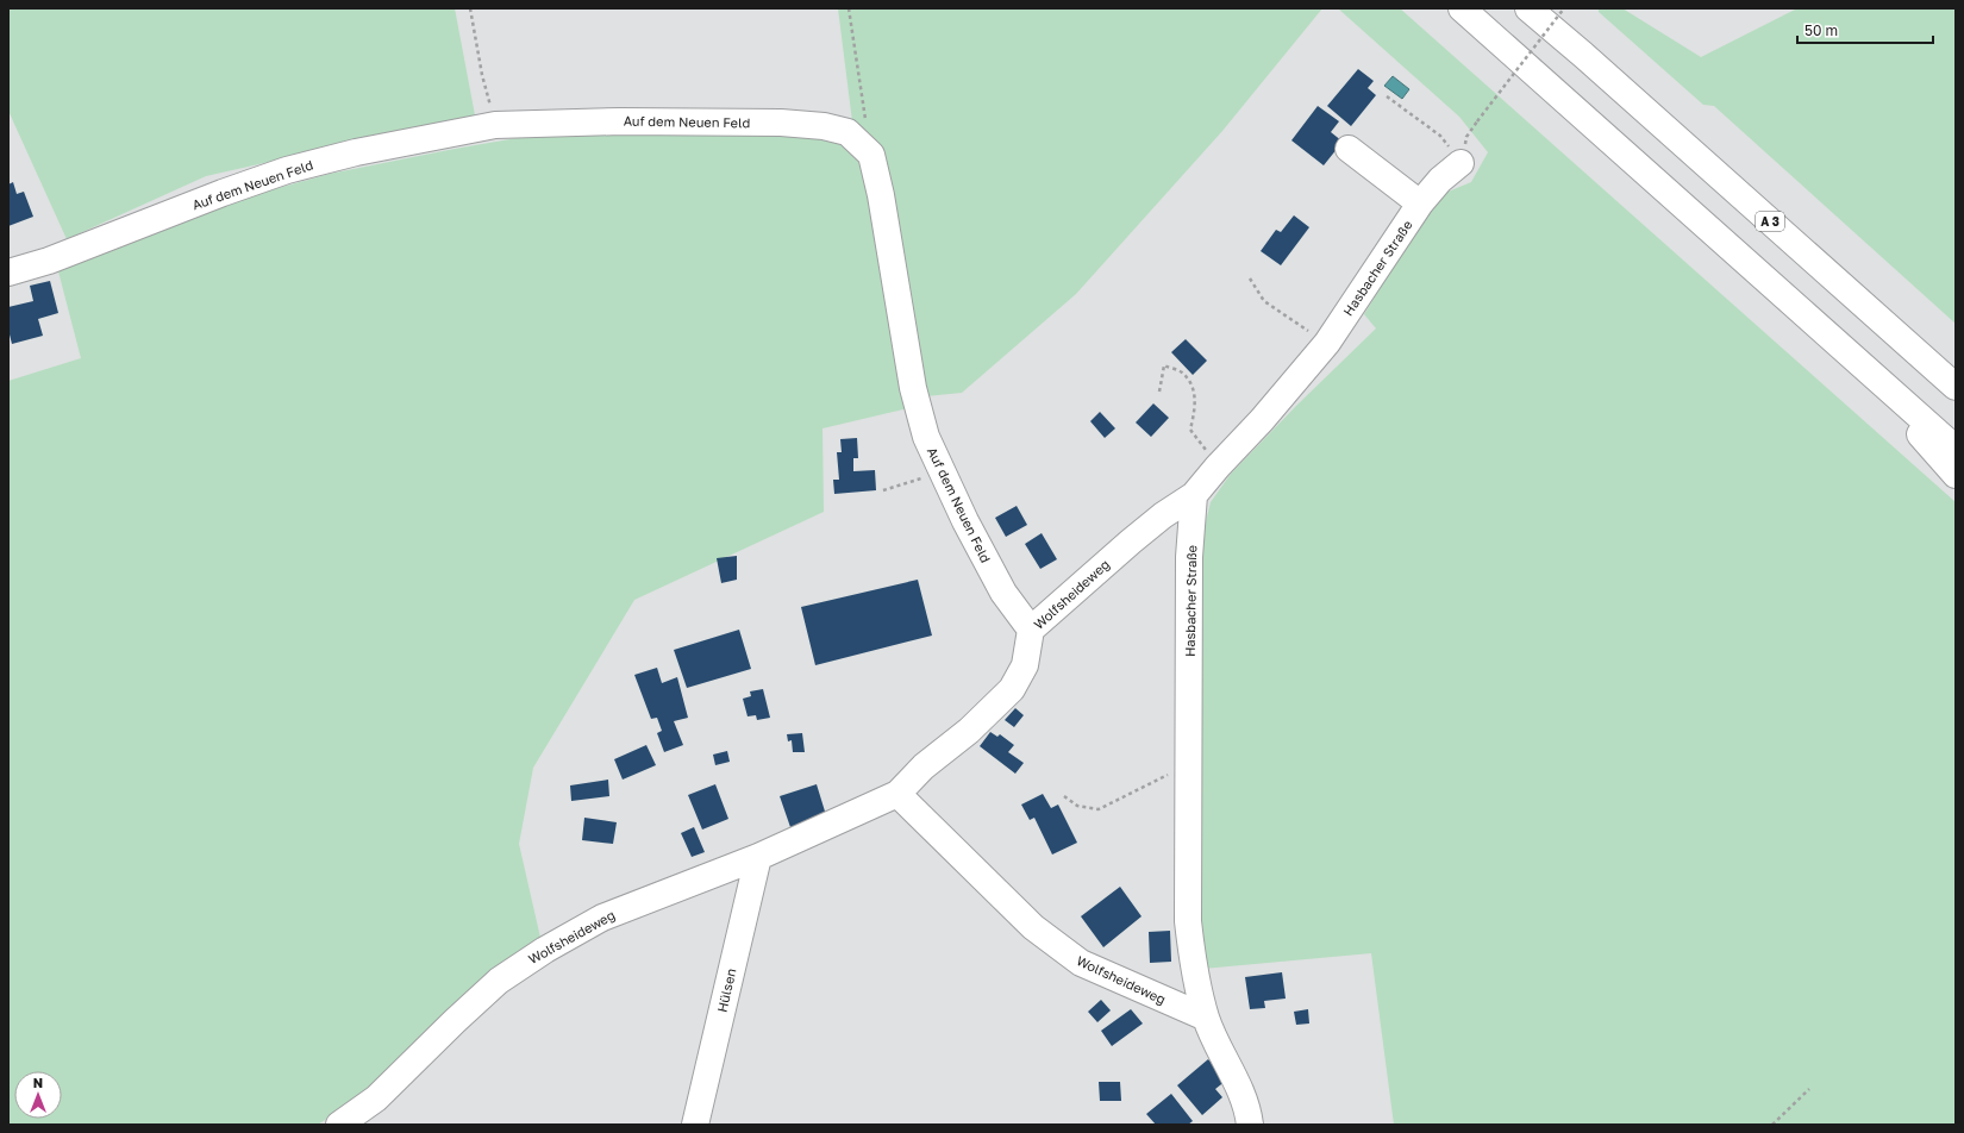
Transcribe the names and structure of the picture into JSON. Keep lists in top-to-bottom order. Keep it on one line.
{"streets":{"main road":["Auf dem Neuen Feld","A 3","Hasbacher Straße","Wolfsheideweg","Hülsen"]},"crossings":[["Auf dem Neuen Feld","Wolfsheideweg"],["Hasbacher Straße","Wolfsheideweg"],["Wolfsheideweg","Hülsen"]],"scale_bar":"50 m","north":"top"}
